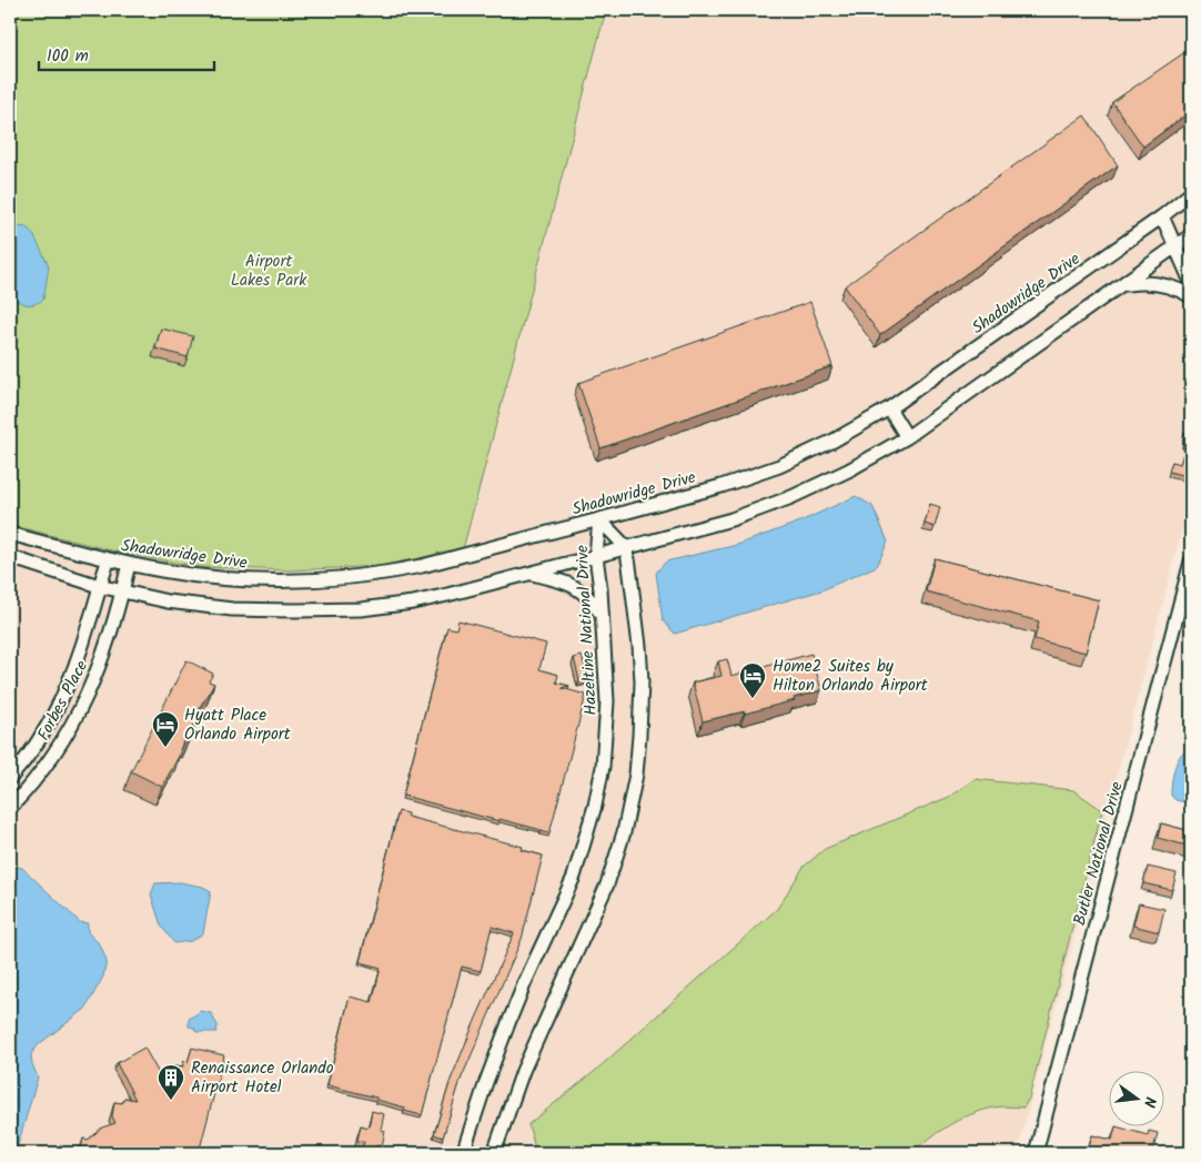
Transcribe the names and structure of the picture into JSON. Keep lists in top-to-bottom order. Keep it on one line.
{"streets":{"street":["Shadowridge Drive","Hazeltine National Drive","Forbes Place","Butler National Drive"]},"crossings":[["Shadowridge Drive","Hazeltine National Drive"],["Shadowridge Drive","Forbes Place"]],"parks":["Airport Lakes Park"],"places":{"hotel":["Home2 Suites by Hilton Orlando Airport","Hyatt Place Orlando Airport"],"building":["Renaissance Orlando Airport Hotel"]},"scale_bar":"100 m","north":"right"}
